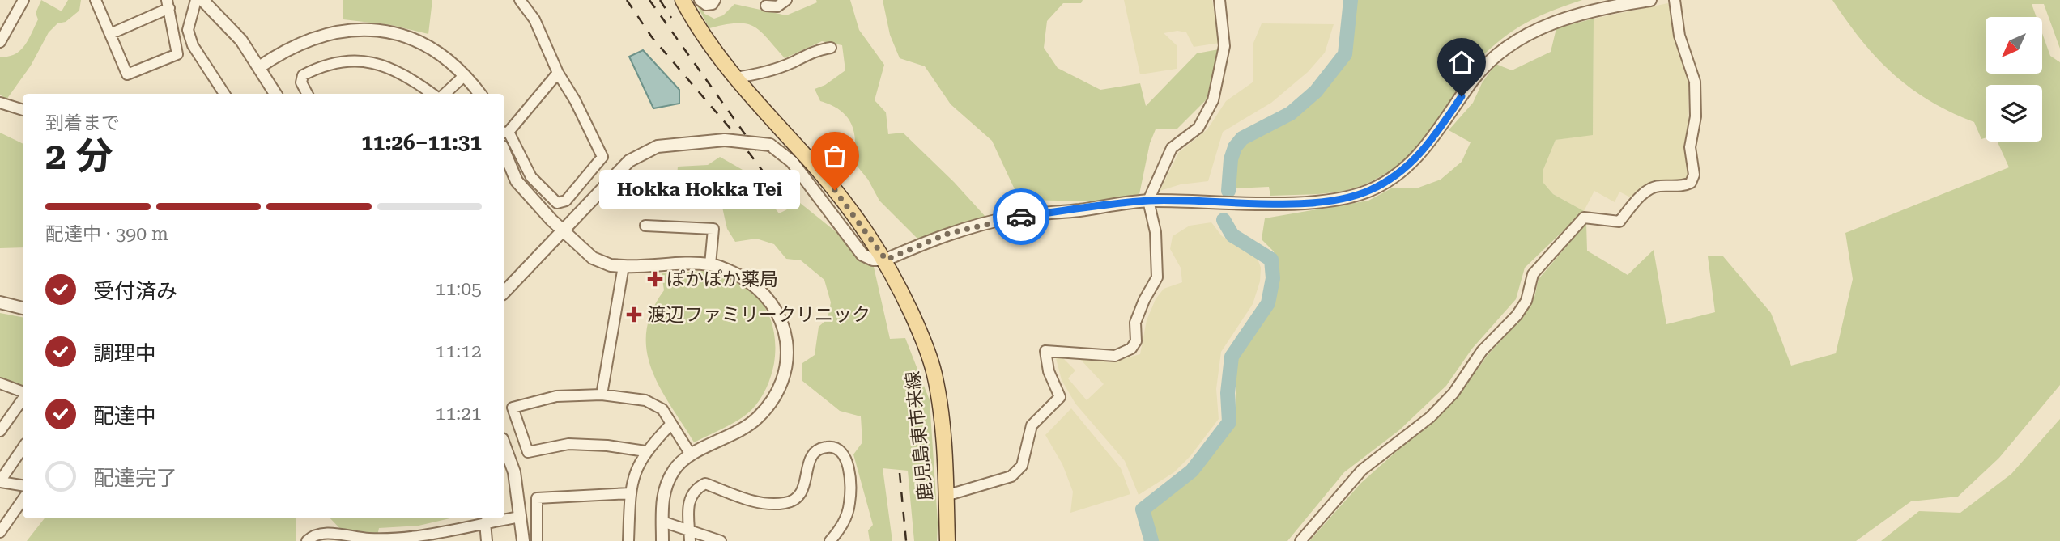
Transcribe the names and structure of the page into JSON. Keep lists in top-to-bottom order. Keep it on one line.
{"streets":{"main road":["鹿児島東市来線"]},"places":{"other":["Hokka Hokka Tei"],"health":["ぽかぽか薬局","渡辺ファミリークリニック"]},"north":"bottom left","page":{"heading":["2 分","到着まで","11:26–11:31"],"bubble":"Hokka Hokka Tei","bar":"配達中 · 390 m","list":[["受付済み","11:05"],["調理中","11:12"],["配達中","11:21"],"配達完了"]}}
